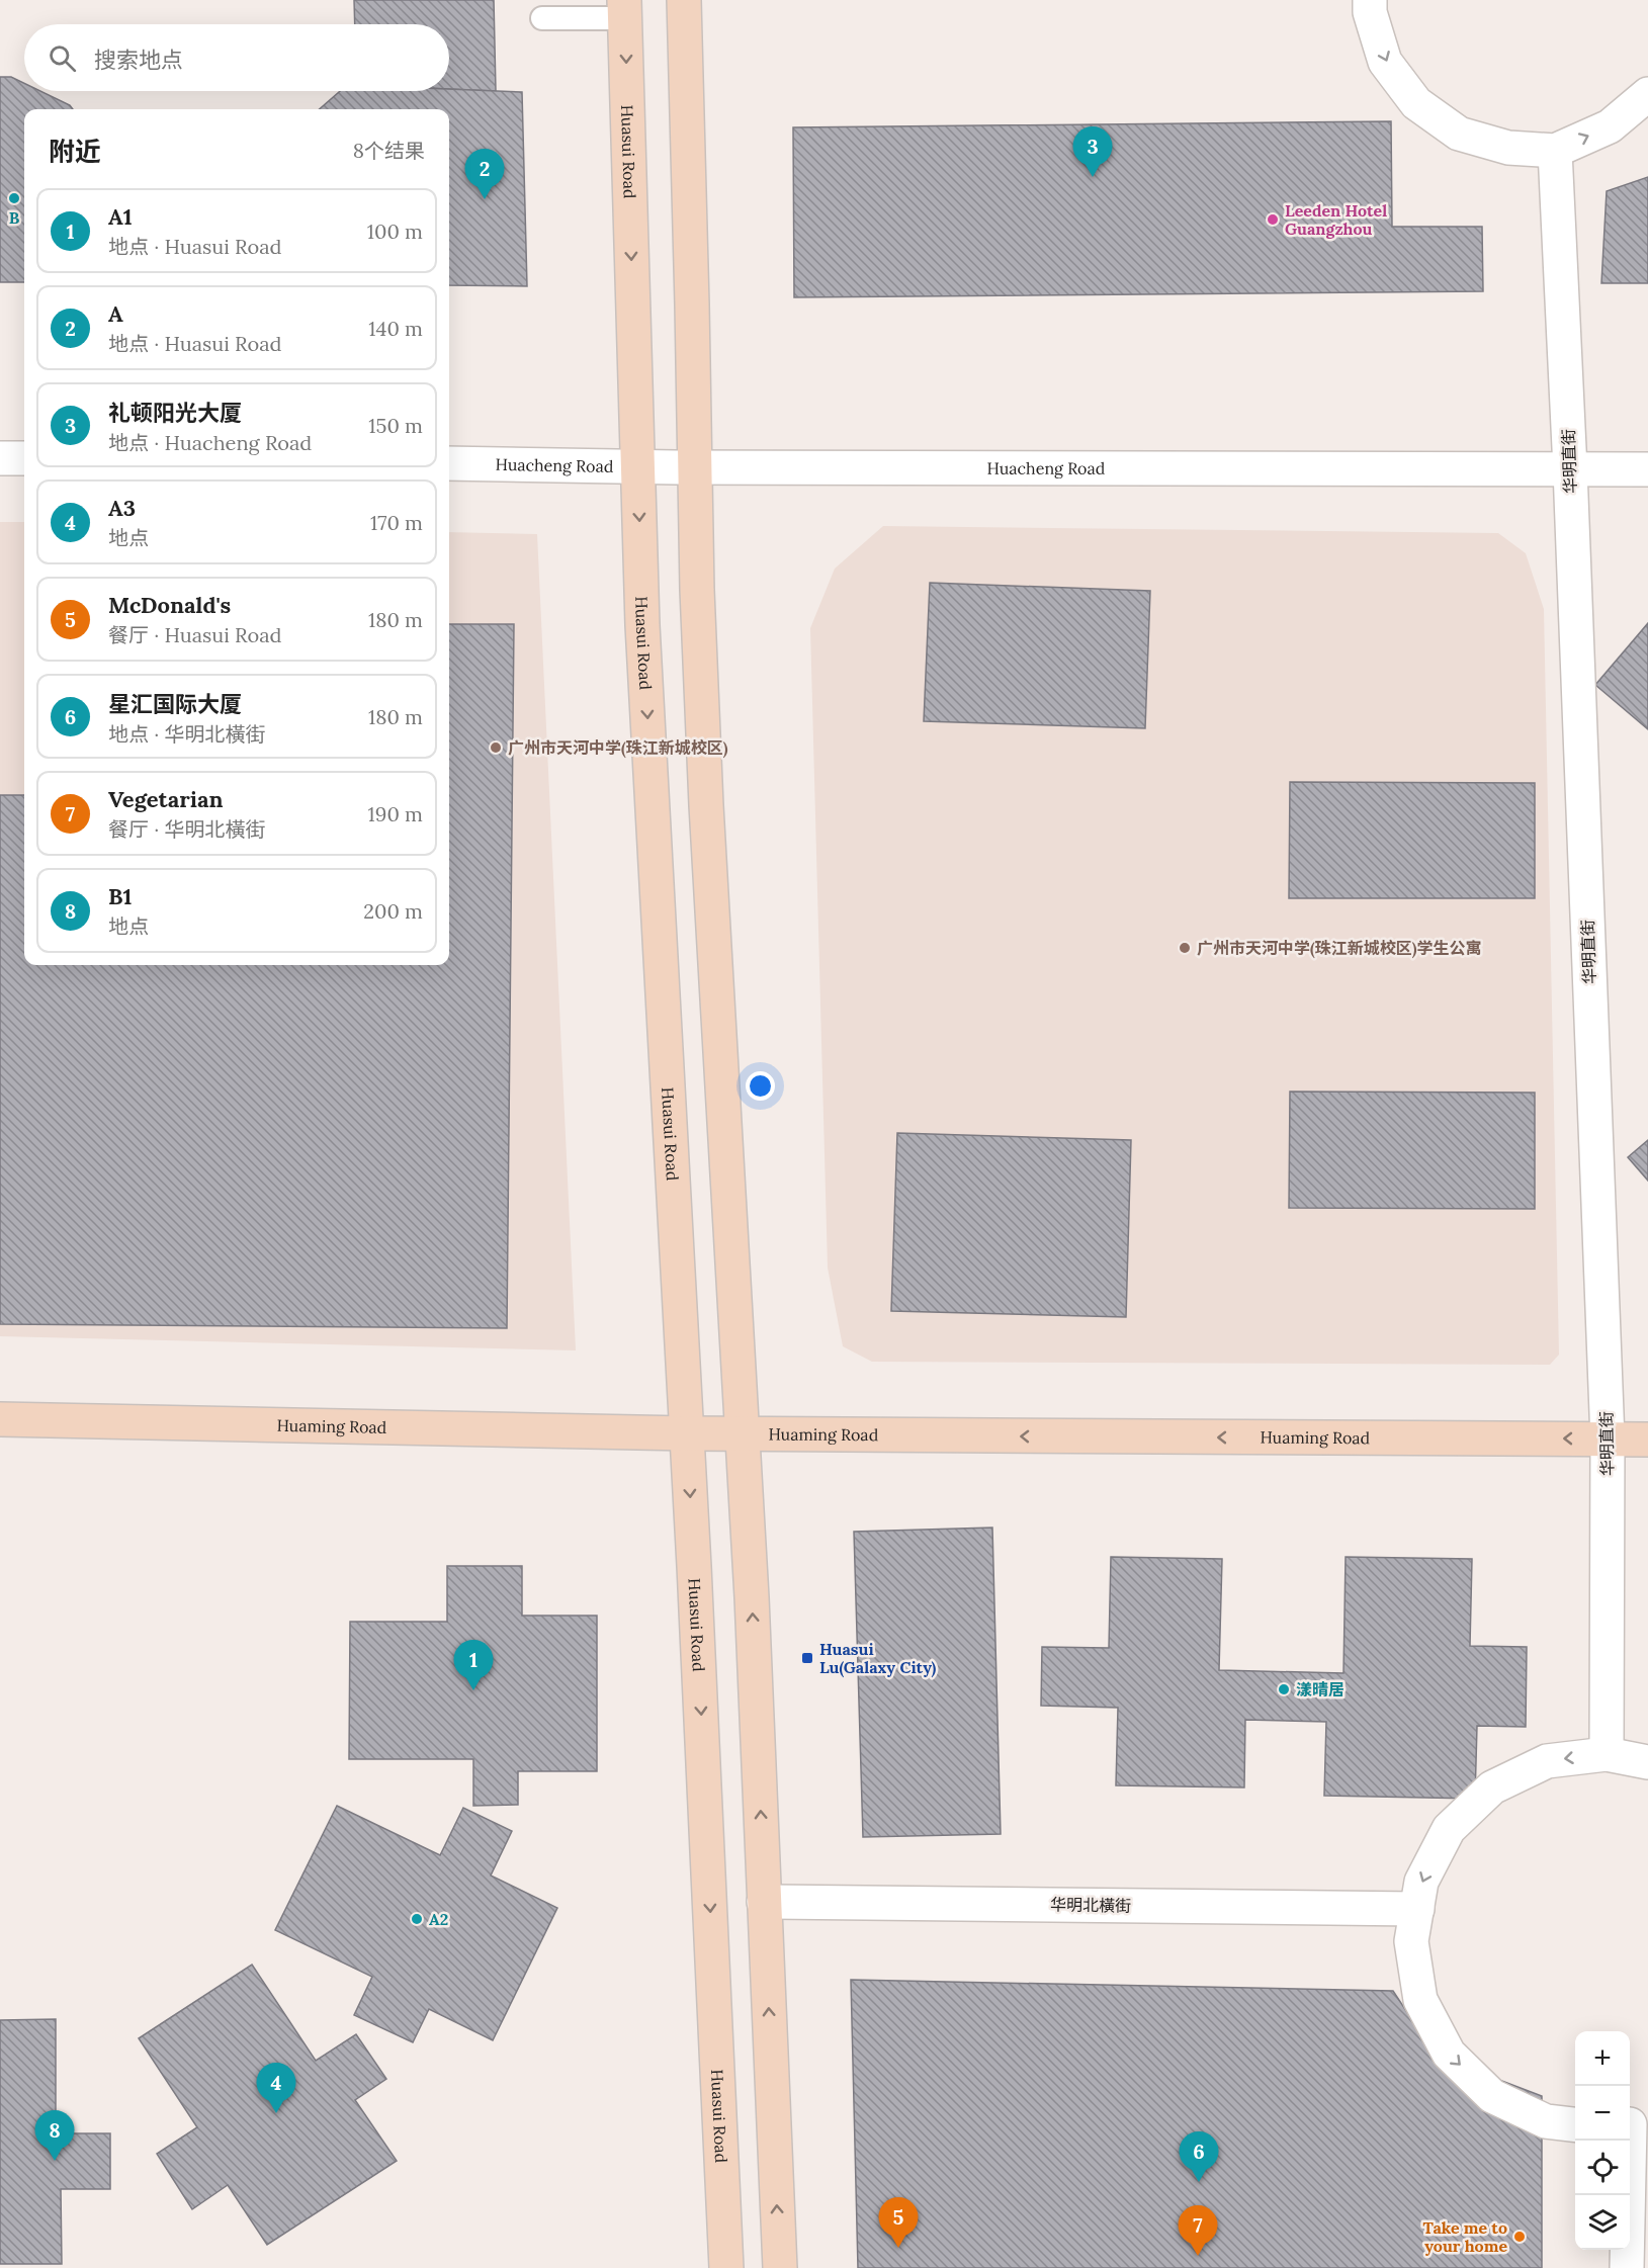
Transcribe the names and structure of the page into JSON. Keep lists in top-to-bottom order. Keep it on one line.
{"streets":{"street":["Huasui Road","华明直街","Huacheng Road","Huaming Road","华明北橫街"]},"crossings":[["Huasui Road","Huacheng Road"],["Huasui Road","Huaming Road"],["华明直街","Huacheng Road"],["华明直街","Huaming Road"]],"one_way":["Huaming Road"],"places":{"other":["B","Leeden Hotel Guangzhou","广州市天河中学(珠江新城校区)","广州市天河中学(珠江新城校区)学生公寓","漾晴居","A2","Take me to your home"],"transit":["Huasui Lu(Galaxy City)"]},"page":{"search":"搜索地点","heading":["附近","8个结果"],"pins":["3","2","1","4","8","6","5","7"],"list":[{"mark":"1","name":"A1","note":"地点 · Huasui Road","value":"100 m"},{"mark":"2","name":"A","note":"地点 · Huasui Road","value":"140 m"},{"mark":"3","name":"礼顿阳光大厦","note":"地点 · Huacheng Road","value":"150 m"},{"mark":"4","name":"A3","note":"地点","value":"170 m"},{"mark":"5","name":"McDonald's","note":"餐厅 · Huasui Road","value":"180 m"},{"mark":"6","name":"星汇国际大厦","note":"地点 · 华明北橫街","value":"180 m"},{"mark":"7","name":"Vegetarian","note":"餐厅 · 华明北橫街","value":"190 m"},{"mark":"8","name":"B1","note":"地点","value":"200 m"}],"map_buttons":["+","−"]}}
